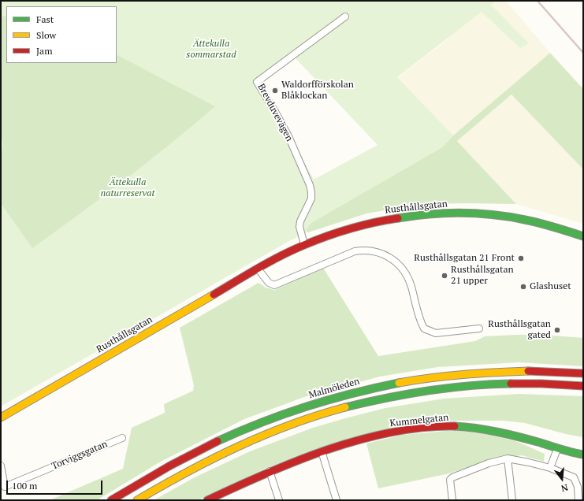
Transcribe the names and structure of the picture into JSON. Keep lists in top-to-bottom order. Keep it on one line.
{"streets":{"main road":["Rusthållsgatan","Malmöleden","Kummelgatan"],"street":["Brevduvevägen","Torviggsgatan"]},"crossings":[["Brevduvevägen","Rusthållsgatan"]],"parks":["Ättekulla sommarstad","Ättekulla naturreservat"],"places":["Waldorfförskolan Blåklockan","Rusthållsgatan 21 Front","Rusthållsgatan 21 upper","Glashuset","Rusthållsgatan gated"],"legend":["Fast","Slow","Jam"],"scale_bar":"100 m","north":"bottom"}
